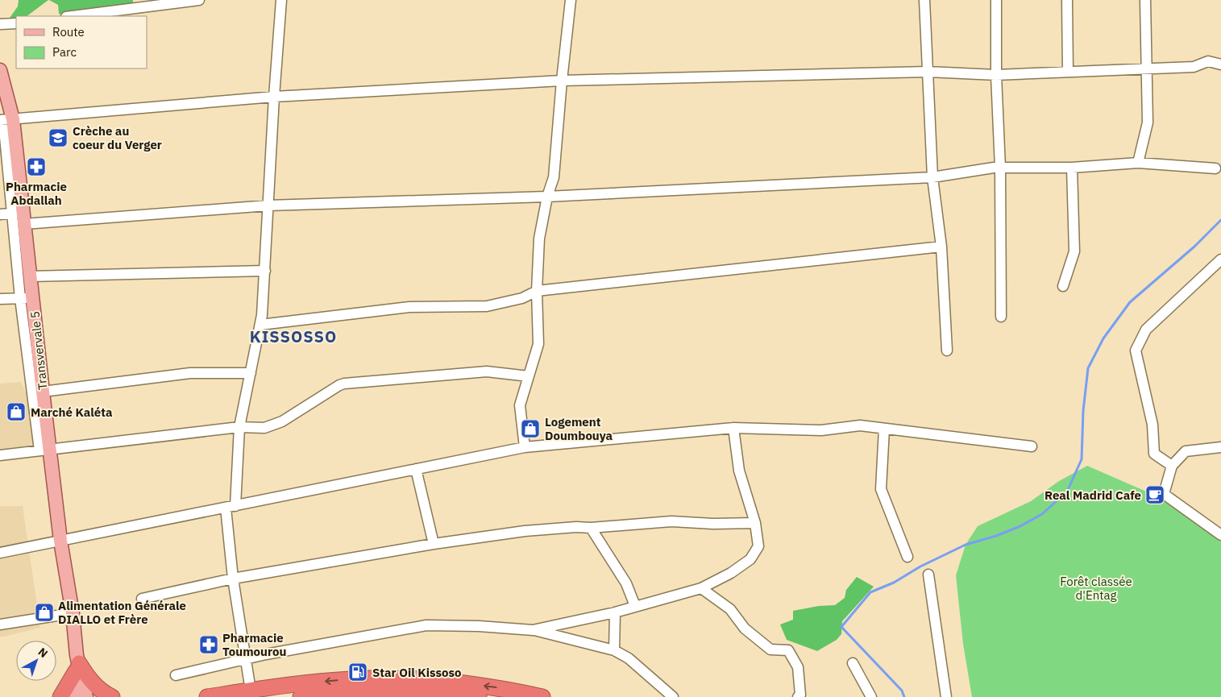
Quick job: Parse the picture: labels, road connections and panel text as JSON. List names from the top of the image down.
{
  "streets": {
    "main road": ["Transvervale 5"]
  },
  "districts": ["KISSOSSO"],
  "parks": ["Forêt classée d'Entag"],
  "places": {
    "school or university": ["Crèche au coeur du Verger"],
    "pharmacy": ["Pharmacie Abdallah", "Pharmacie Toumourou"],
    "shop": ["Marché Kaléta", "Logement Doumbouya", "Alimentation Générale DIALLO et Frère"],
    "cafe": ["Real Madrid Cafe"],
    "fuel station": ["Star Oil Kissoso"]
  },
  "legend": ["Route", "Parc"],
  "north": "top right"
}
